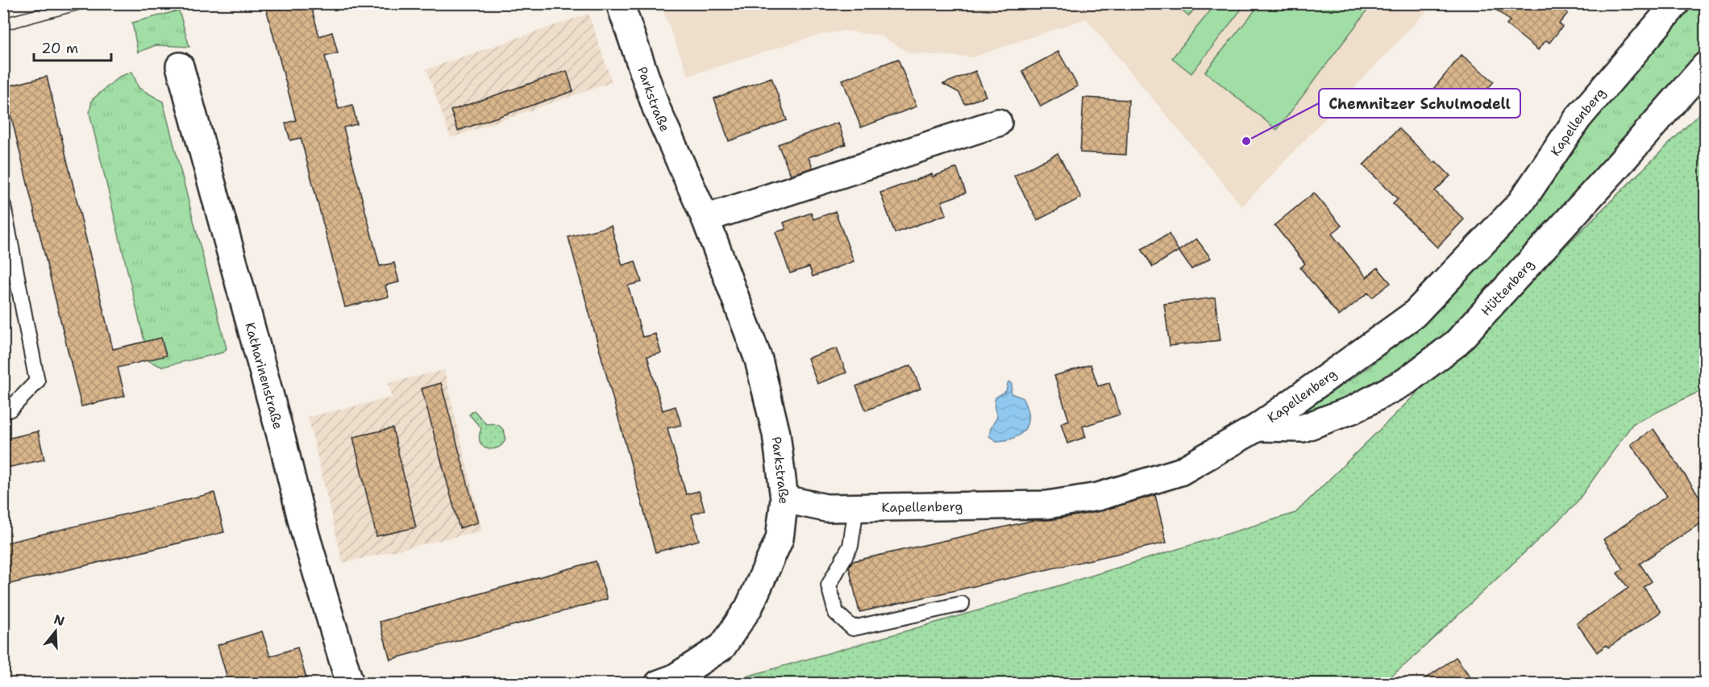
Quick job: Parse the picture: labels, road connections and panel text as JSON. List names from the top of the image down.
{
  "streets": {
    "street": [
      "Parkstraße",
      "Kapellenberg",
      "Hüttenberg",
      "Katharinenstraße"
    ]
  },
  "crossings": [
    ["Parkstraße", "Kapellenberg"],
    ["Kapellenberg", "Hüttenberg"]
  ],
  "places": ["Chemnitzer Schulmodell"],
  "scale_bar": "20 m",
  "north": "top"
}
